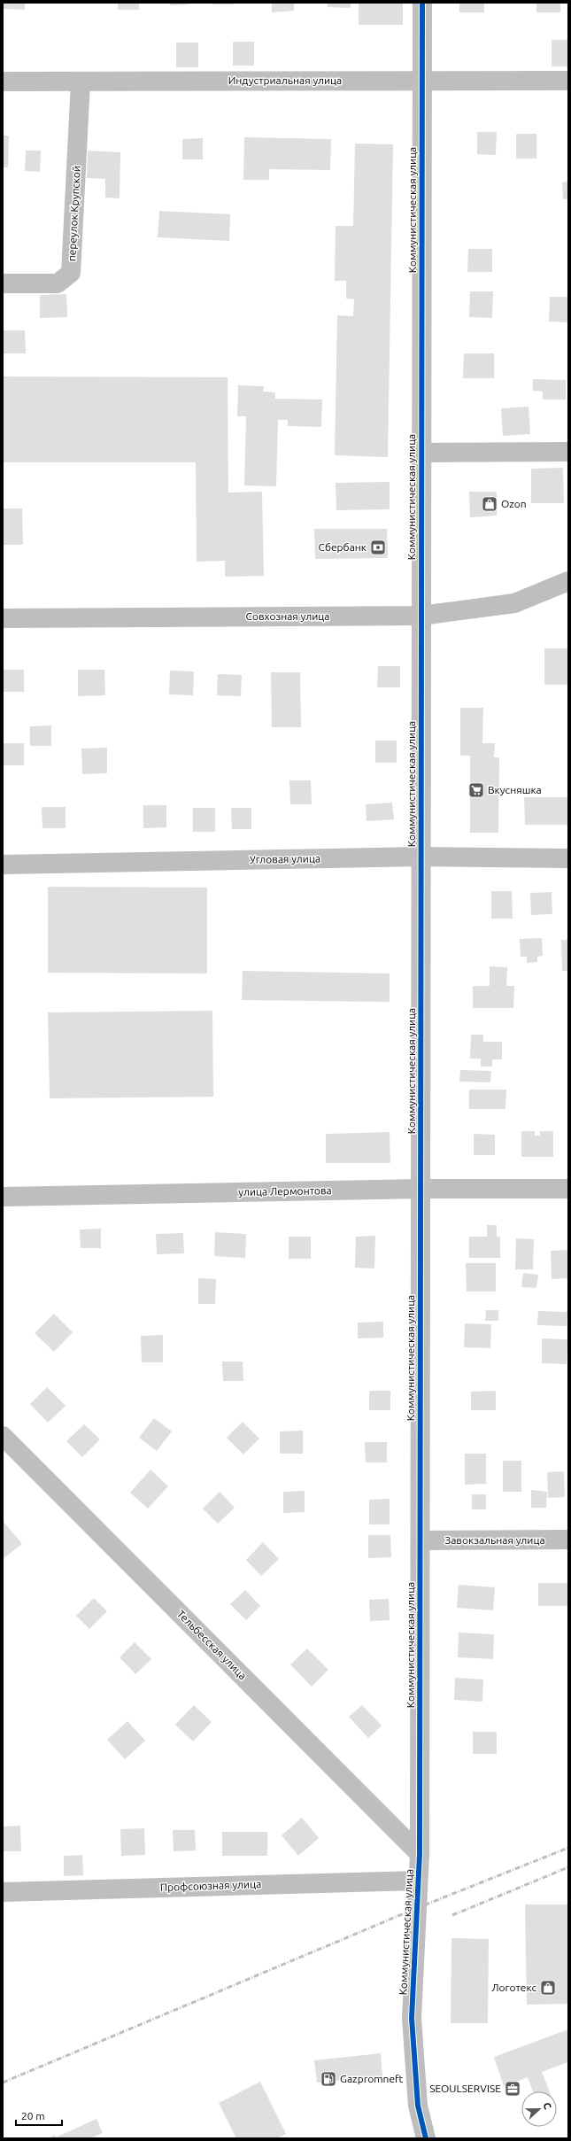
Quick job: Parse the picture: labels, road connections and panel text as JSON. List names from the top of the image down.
{
  "streets": {
    "street": [
      "Индустриальная улица",
      "Коммунистическая улица",
      "переулок Крупской",
      "Совхозная улица",
      "Угловая улица",
      "улица Лермонтова",
      "Завокзальная улица",
      "Тельбесская улица",
      "Профсоюзная улица"
    ]
  },
  "crossings": [
    ["Индустриальная улица", "Коммунистическая улица"],
    ["Индустриальная улица", "переулок Крупской"],
    ["Коммунистическая улица", "Совхозная улица"],
    ["Коммунистическая улица", "Угловая улица"],
    ["Коммунистическая улица", "улица Лермонтова"],
    ["Коммунистическая улица", "Завокзальная улица"],
    ["Коммунистическая улица", "Тельбесская улица"],
    ["Коммунистическая улица", "Профсоюзная улица"]
  ],
  "places": {
    "shop": ["Ozon", "Логотекс"],
    "bank": ["Сбербанк"],
    "supermarket": ["Вкусняшка"],
    "fuel station": ["Gazpromneft"],
    "office": ["SEOULSERVISE"]
  },
  "scale_bar": "20 m",
  "north": "right"
}
